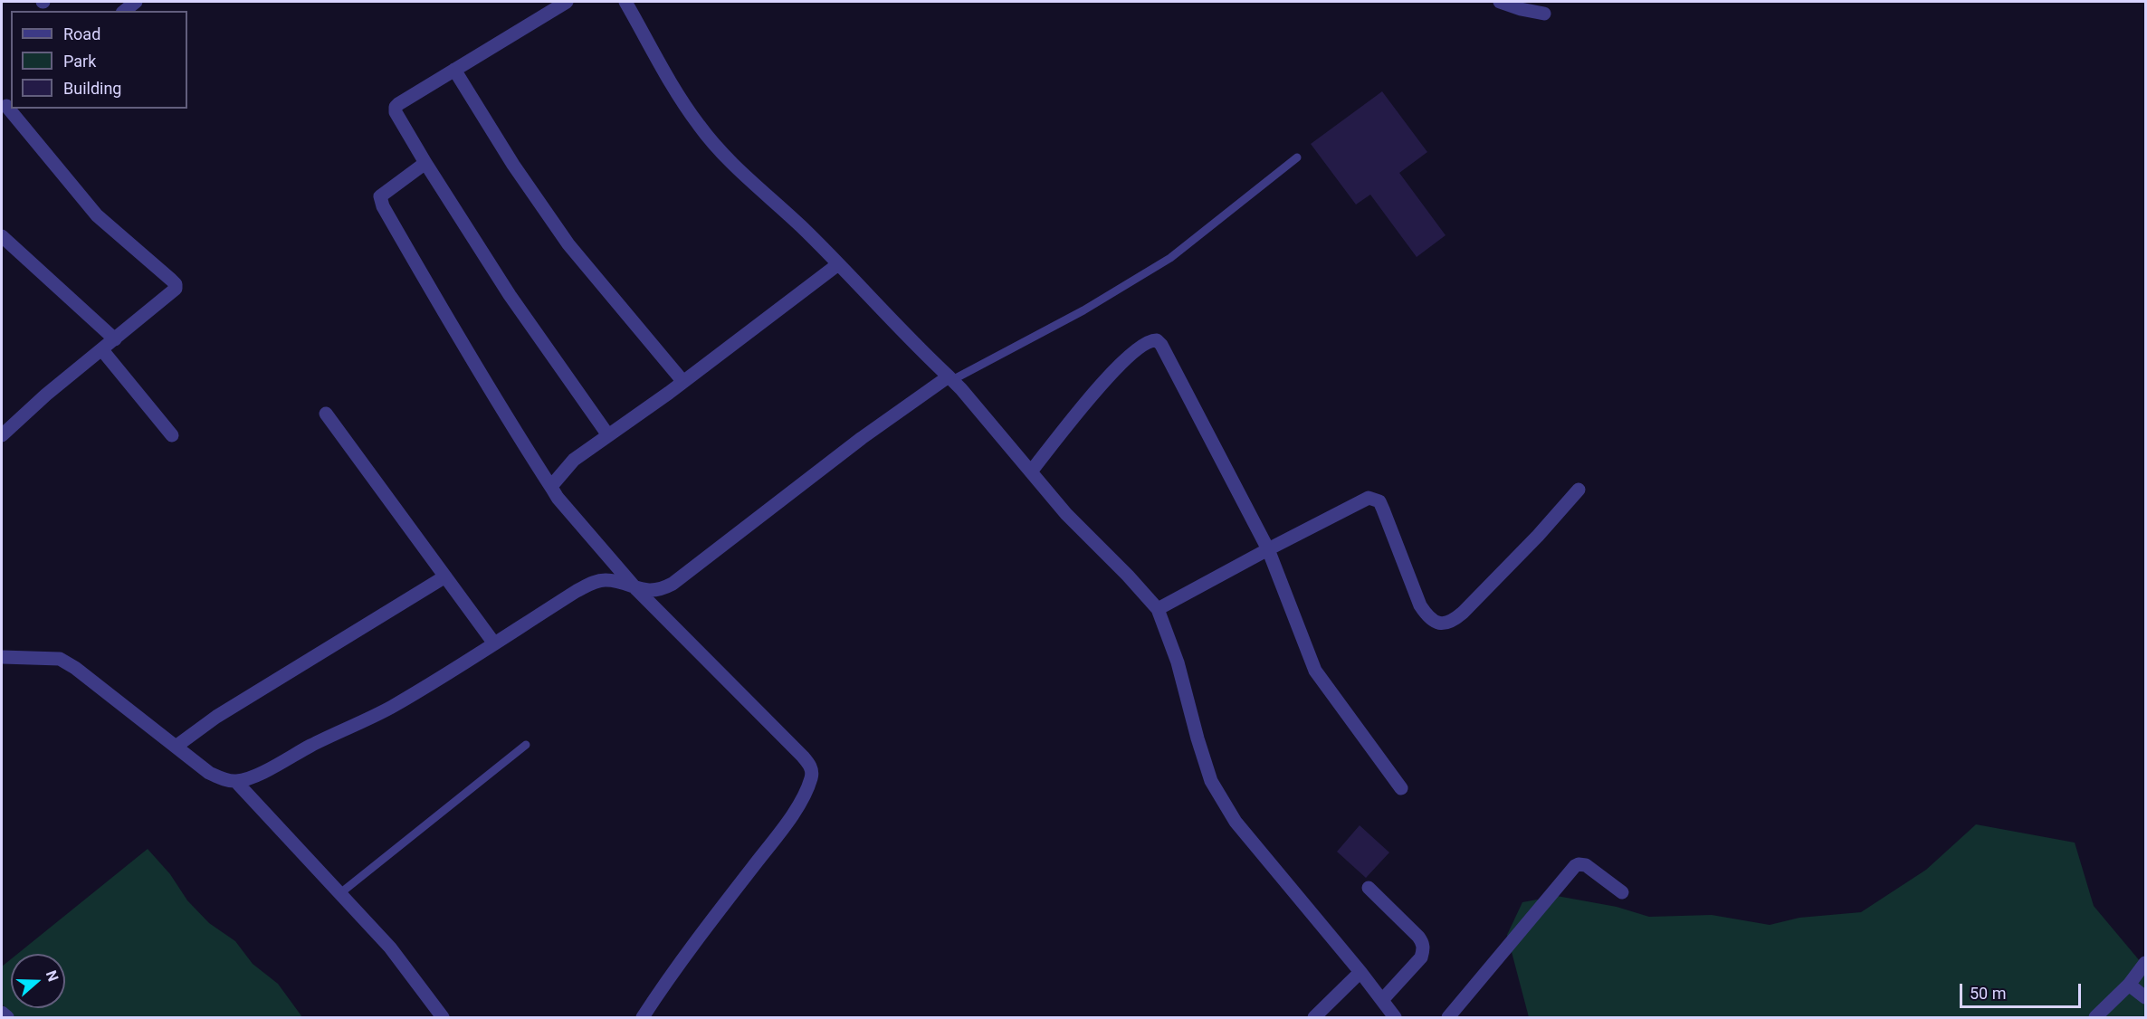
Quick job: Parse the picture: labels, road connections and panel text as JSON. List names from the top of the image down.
{
  "legend": ["Road", "Park", "Building"],
  "scale_bar": "50 m",
  "north": "right"
}
